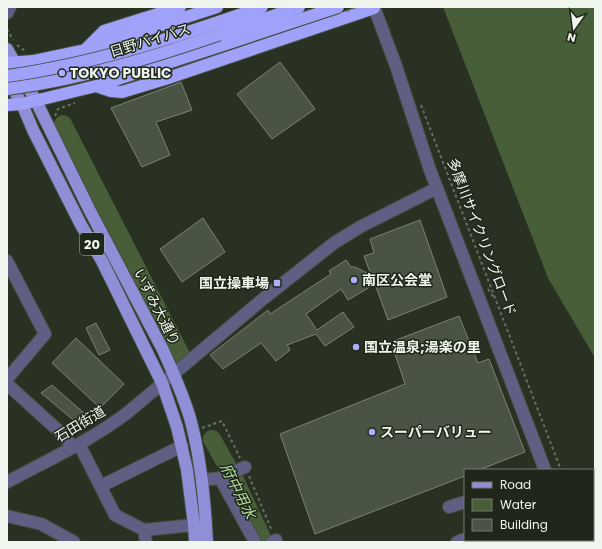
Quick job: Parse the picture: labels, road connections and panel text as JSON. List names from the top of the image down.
{
  "streets": {
    "highway": ["日野バイパス", "20"],
    "main road": ["いずみ大通り"],
    "street": ["石田街道"],
    "path": ["多摩川サイクリングロード"]
  },
  "crossings": [
    ["日野バイパス", "20"],
    ["20", "いずみ大通り"],
    ["いずみ大通り", "石田街道"]
  ],
  "water": ["府中用水"],
  "places": {
    "other": [
      "TOKYO PUBLIC",
      "南区公会堂",
      "国立温泉;湯楽の里",
      "スーパーバリュー"
    ],
    "transit": ["国立操車場"]
  },
  "legend": ["Road", "Water", "Building"],
  "north": "bottom"
}
